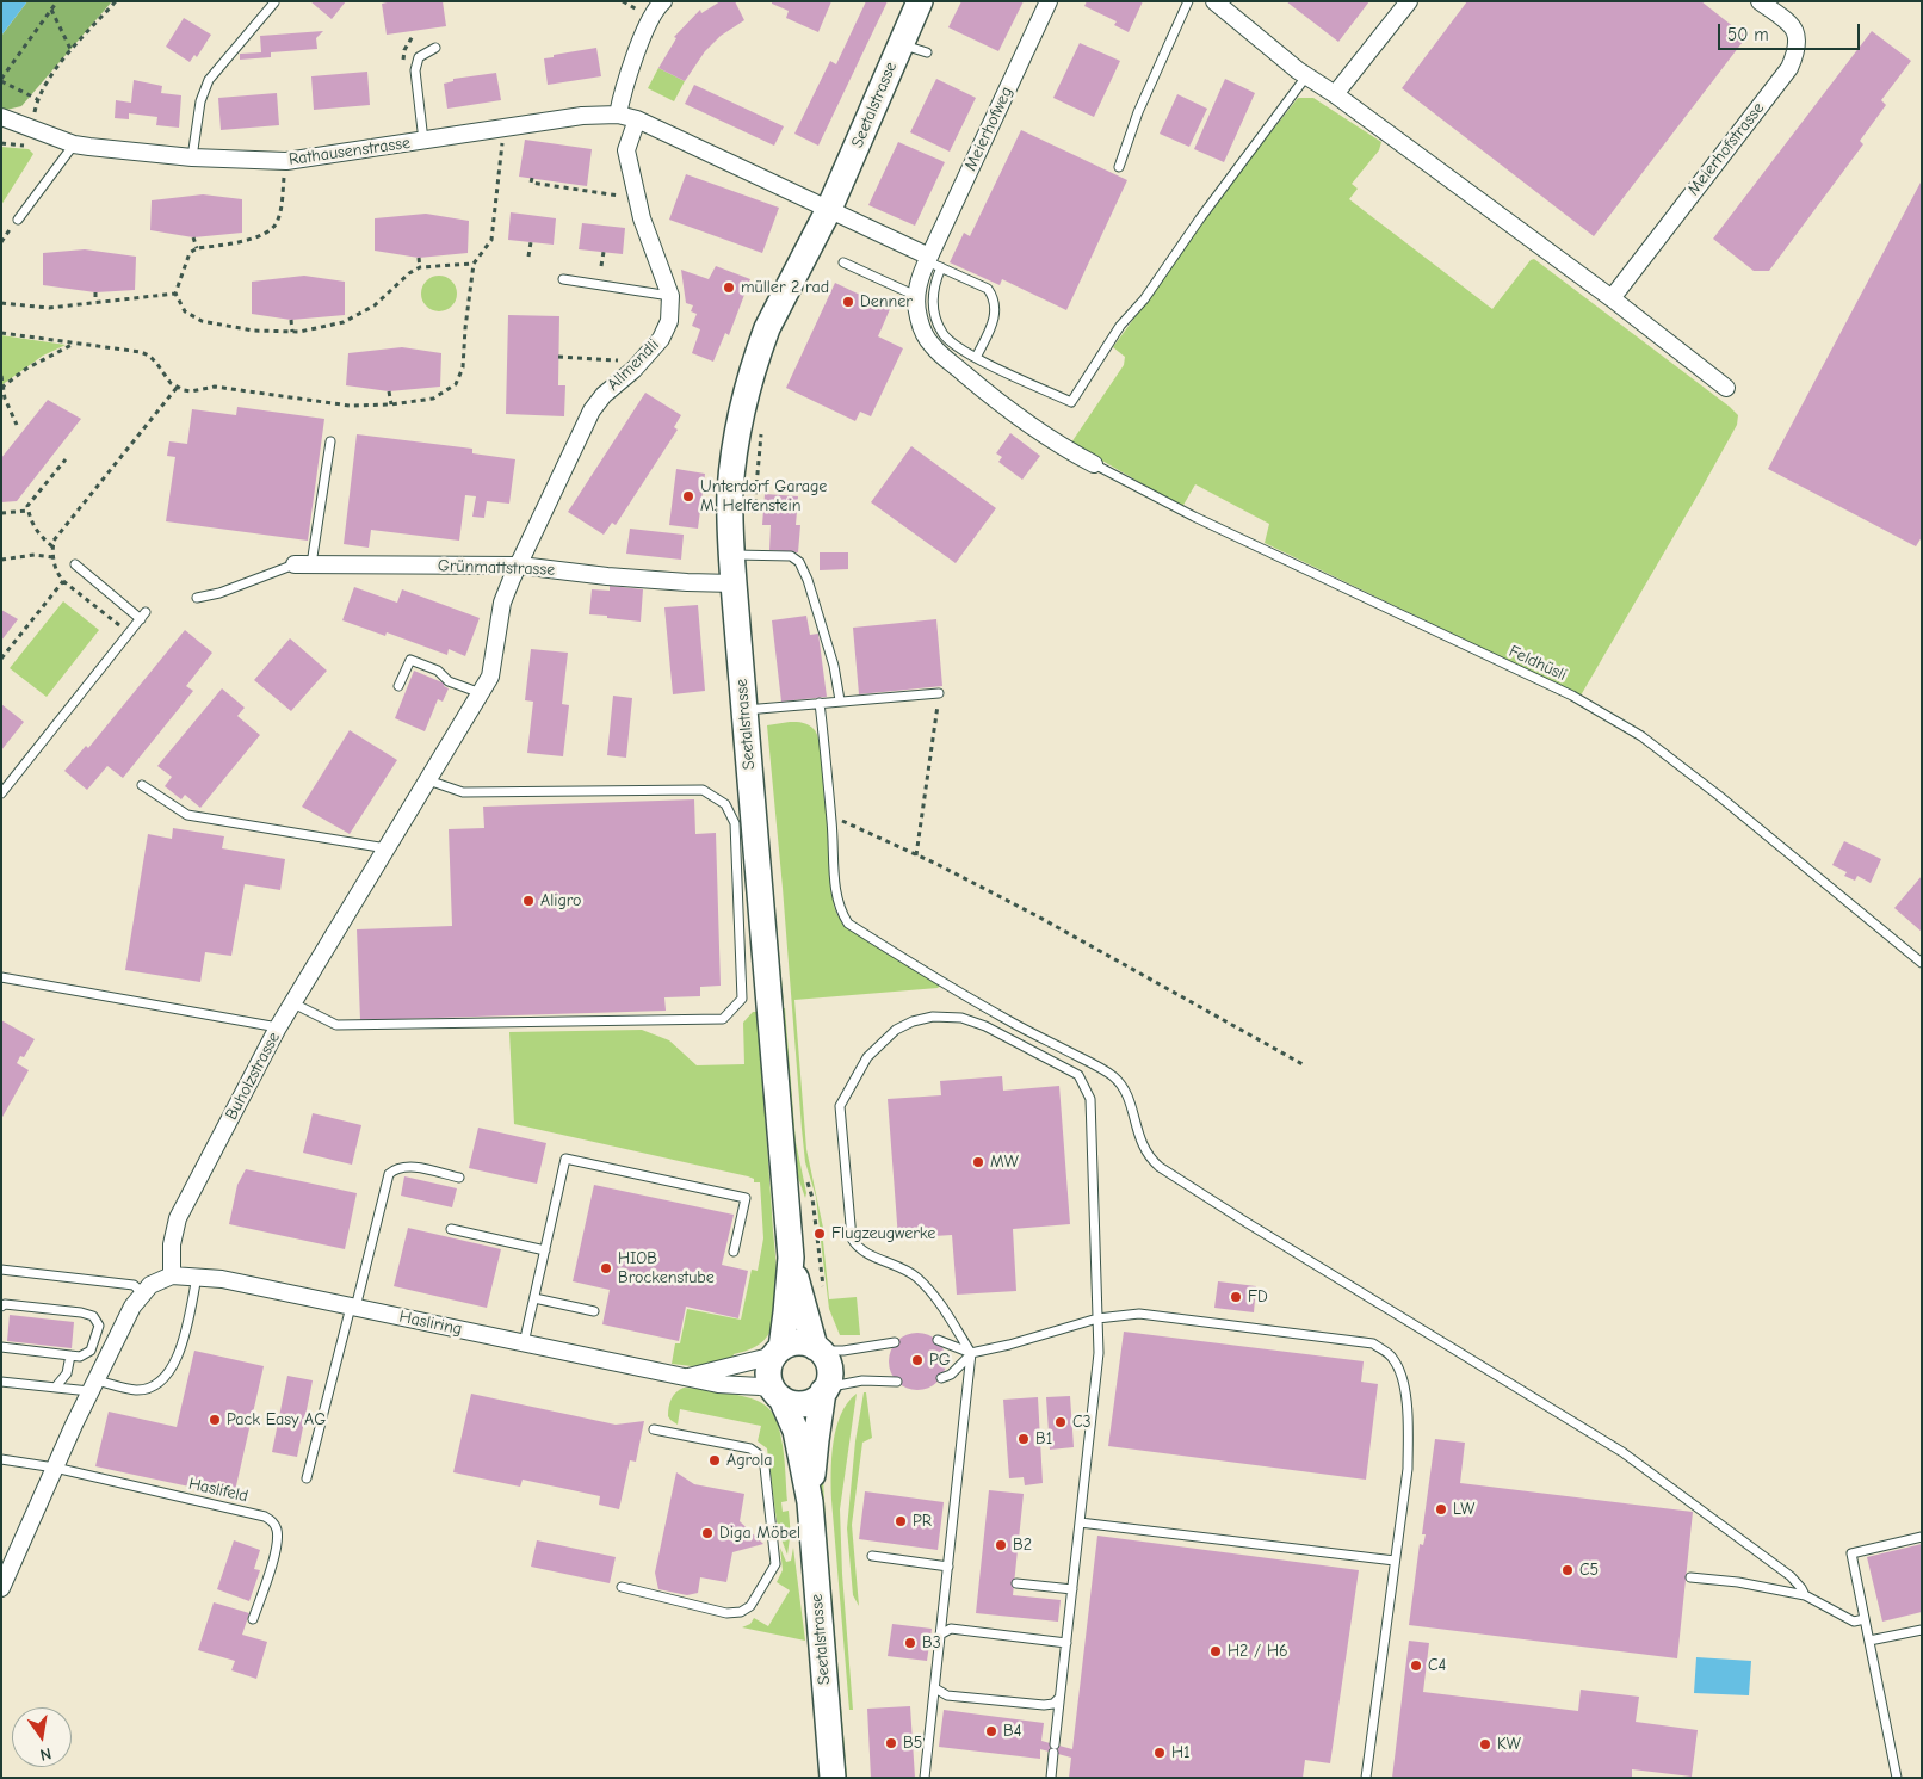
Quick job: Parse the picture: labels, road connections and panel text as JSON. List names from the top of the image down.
{
  "streets": {
    "main road": ["Seetalstrasse"],
    "street": [
      "Meierhofweg",
      "Meierhofstrasse",
      "Rathausenstrasse",
      "Allmendli",
      "Grünmattstrasse",
      "Buholzstrasse",
      "Hasliring"
    ],
    "lane": ["Feldhüsli", "Haslifeld"]
  },
  "crossings": [
    ["Seetalstrasse", "Rathausenstrasse"],
    ["Seetalstrasse", "Grünmattstrasse"],
    ["Seetalstrasse", "Hasliring"],
    ["Rathausenstrasse", "Allmendli"],
    ["Allmendli", "Grünmattstrasse"],
    ["Allmendli", "Buholzstrasse"],
    ["Grünmattstrasse", "Buholzstrasse"],
    ["Buholzstrasse", "Hasliring"]
  ],
  "places": [
    "müller 2 rad",
    "Denner",
    "Unterdorf Garage M. Helfenstein",
    "Aligro",
    "MW",
    "Flugzeugwerke",
    "HIOB Brockenstube",
    "FD",
    "PG",
    "Pack Easy AG",
    "C3",
    "B1",
    "Agrola",
    "LW",
    "PR",
    "Diga Möbel",
    "B2",
    "C5",
    "B3",
    "H2 / H6",
    "C4",
    "B4",
    "B5",
    "KW",
    "H1"
  ],
  "scale_bar": "50 m",
  "north": "bottom"
}
